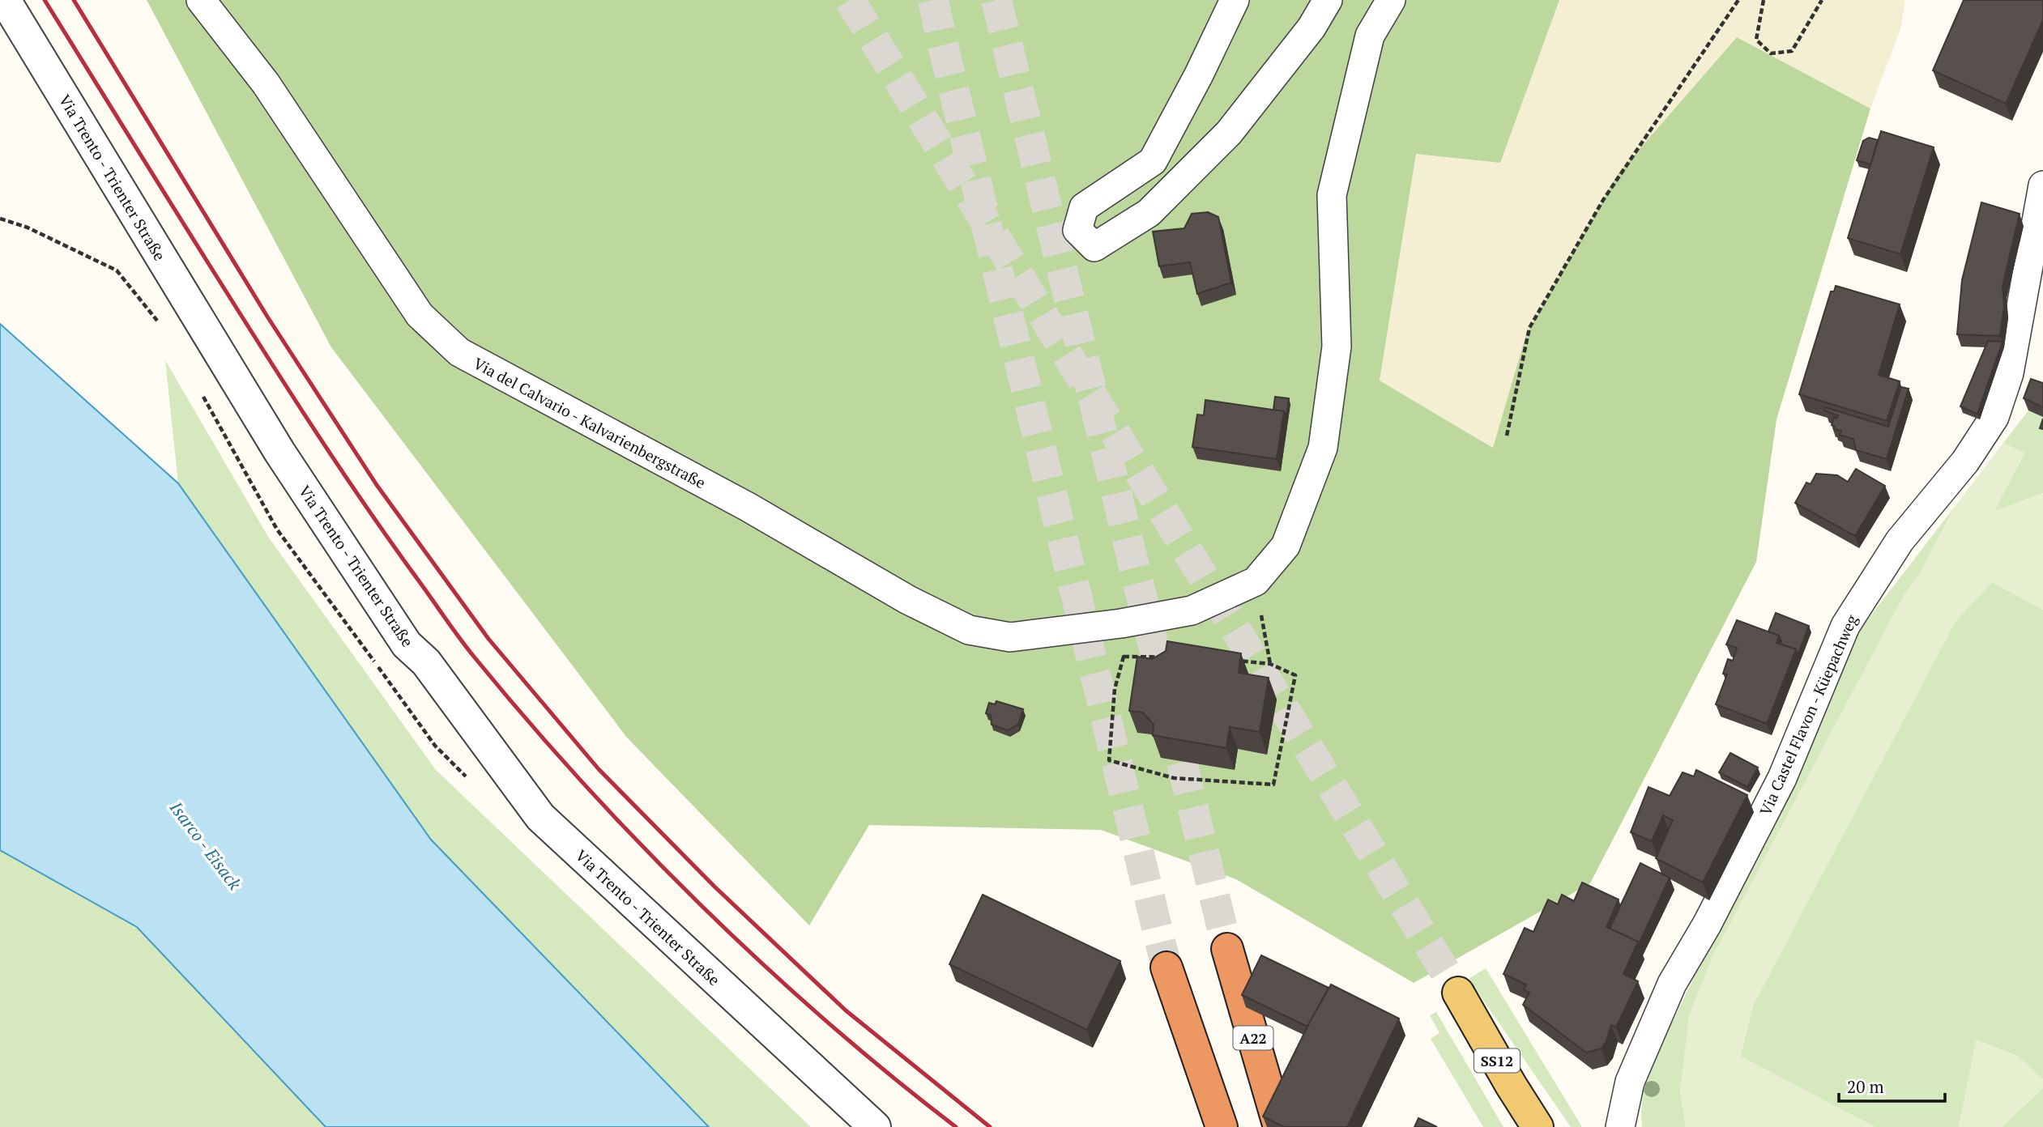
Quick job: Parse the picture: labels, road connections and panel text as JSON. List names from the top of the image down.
{
  "streets": {
    "highway": ["A22"],
    "main road": ["SS12"],
    "street": ["Via Trento - Trienter Straße", "Via del Calvario - Kalvarienbergstraße", "Via Castel Flavon - Küepachweg"]
  },
  "water": ["Isarco - Eisack"],
  "scale_bar": "20 m"
}
